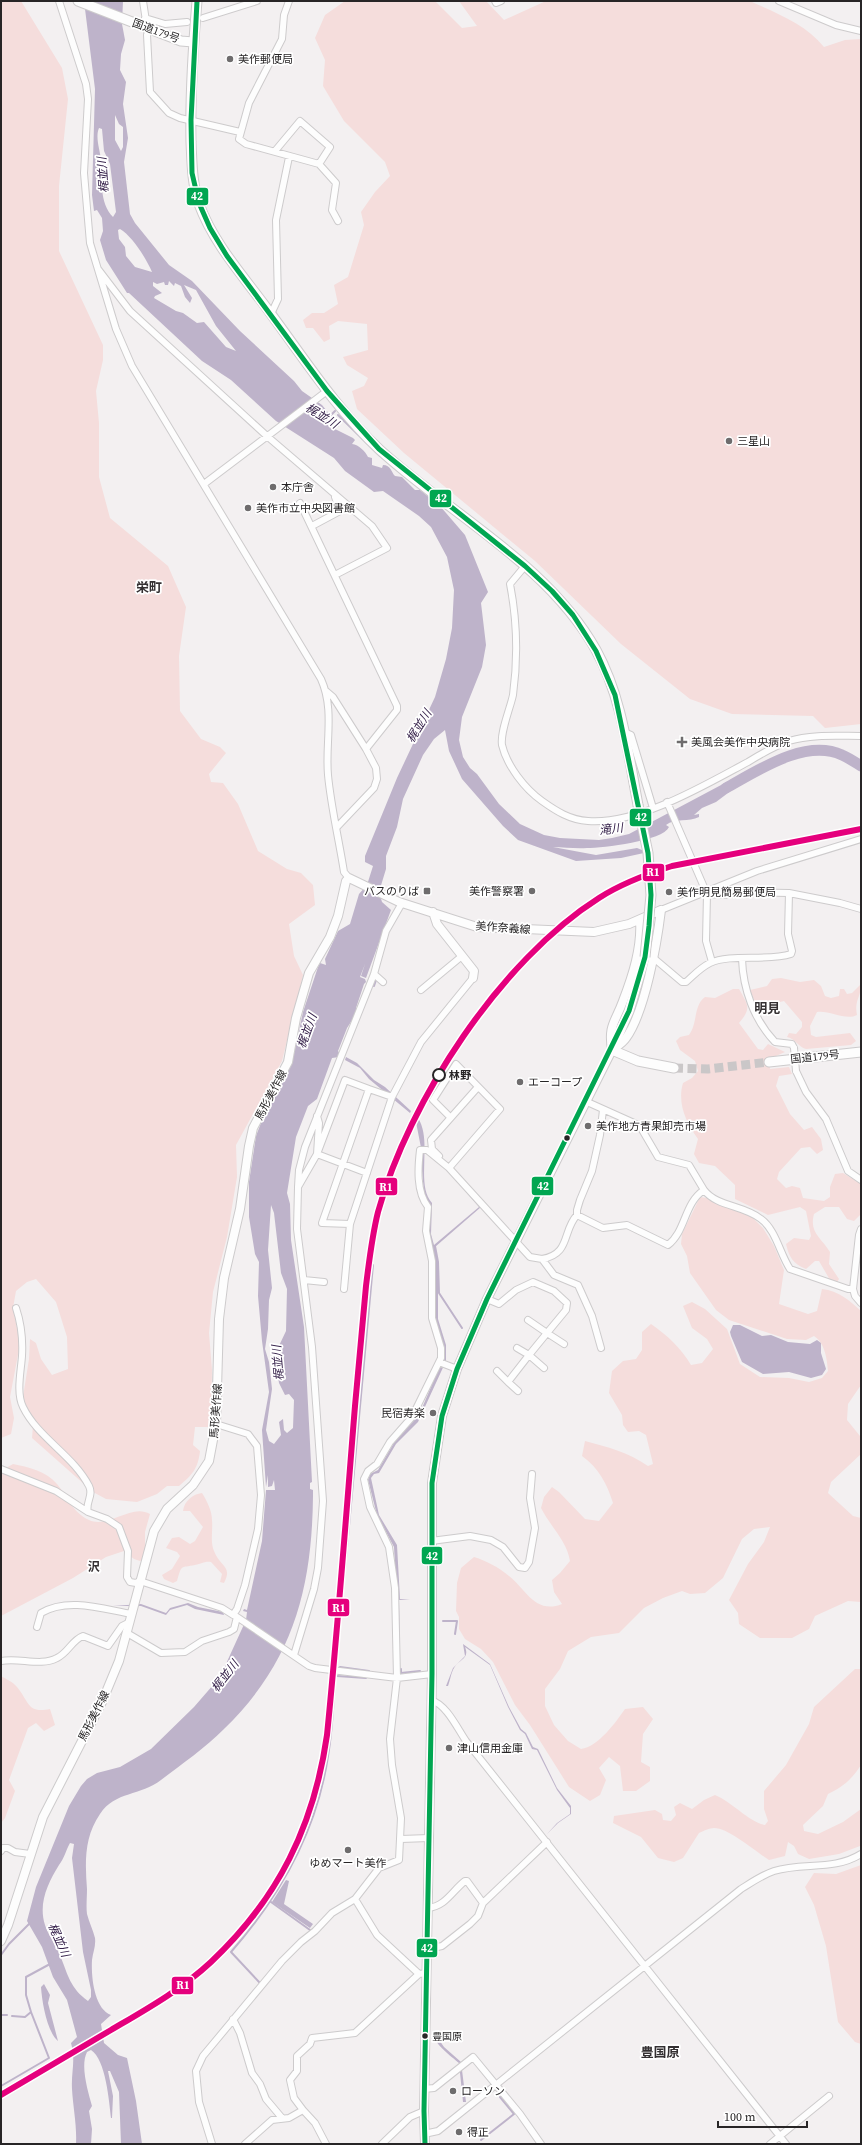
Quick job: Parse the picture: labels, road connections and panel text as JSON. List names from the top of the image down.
{
  "streets": {
    "highway": ["国道179号"],
    "main road": ["美作奈義線", "馬形美作線"]
  },
  "crossings": [
    ["美作奈義線", "馬形美作線"]
  ],
  "districts": [
    "栄町",
    "明見",
    "沢",
    "豊国原"
  ],
  "water": ["梶並川", "滝川"],
  "places": {
    "other": [
      "美作郵便局",
      "三星山",
      "本庁舎",
      "美作市立中央図書館",
      "美作警察署",
      "美作明見簡易郵便局",
      "林野",
      "エーコープ",
      "美作地方青果卸売市場",
      "民宿寿楽",
      "津山信用金庫",
      "ゆめマート美作",
      "豊国原",
      "ローソン",
      "得正"
    ],
    "health": ["美風会美作中央病院"],
    "transit": ["バスのりば"]
  },
  "lines": ["transit line 42", "transit line R1"],
  "scale_bar": "100 m"
}
